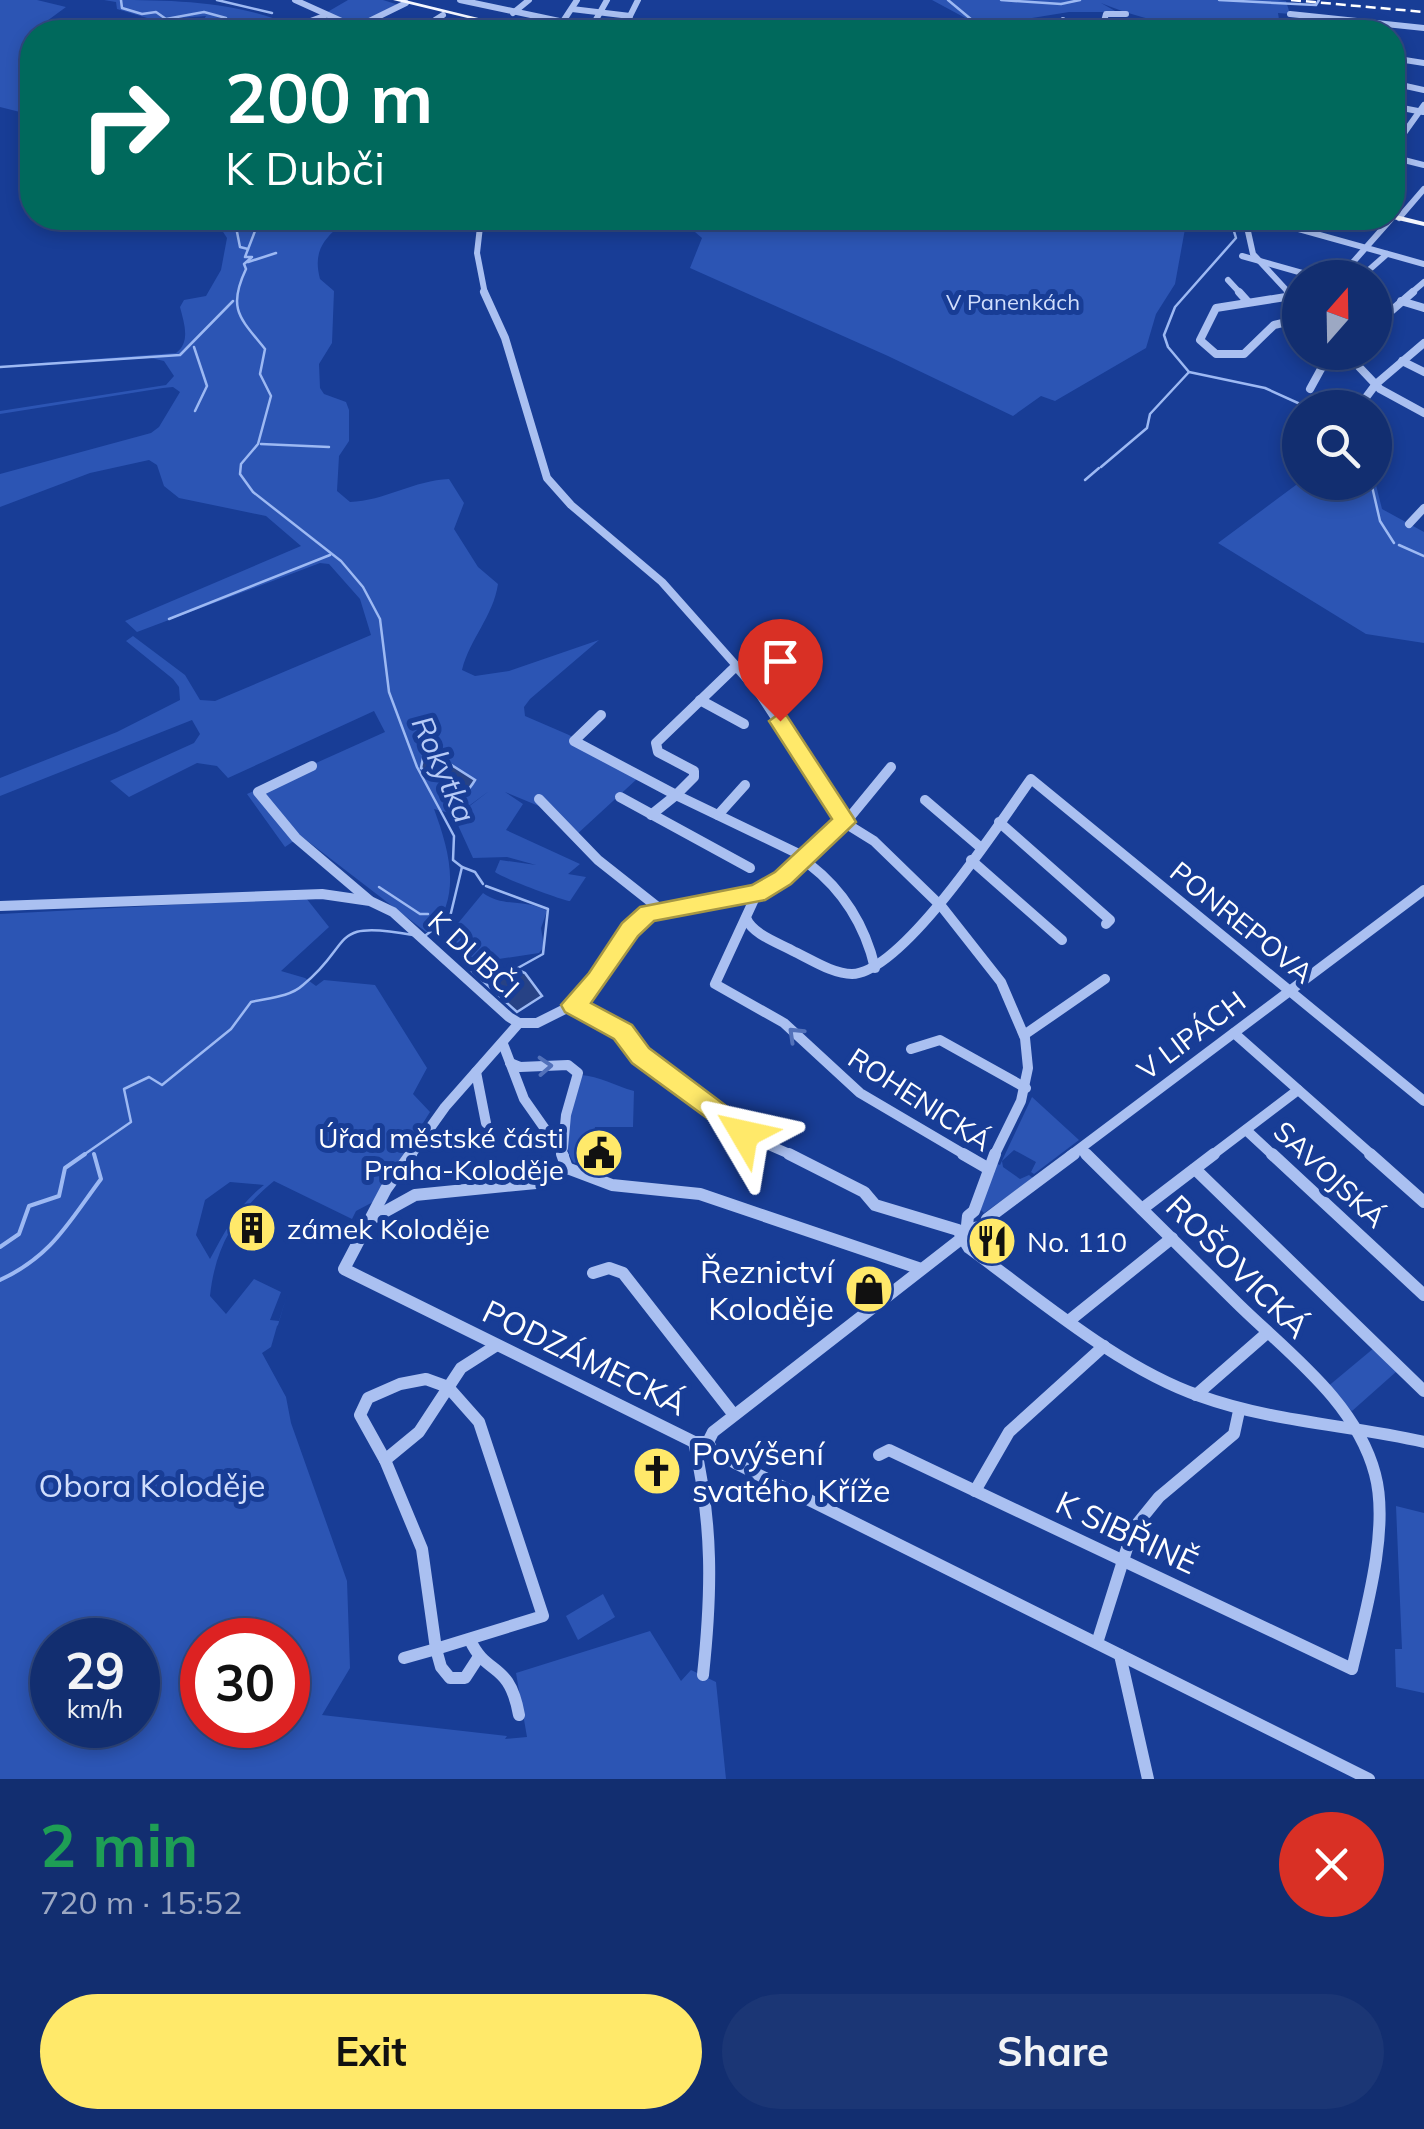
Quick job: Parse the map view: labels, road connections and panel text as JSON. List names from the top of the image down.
{
  "streets": {
    "street": [
      "PONREPOVA",
      "K DUBČI",
      "V LIPÁCH",
      "ROHENICKÁ",
      "SAVOJSKÁ",
      "ROŠOVICKÁ",
      "PODZÁMECKÁ",
      "K SIBŘINĚ"
    ]
  },
  "crossings": [
    ["PONREPOVA", "V LIPÁCH"],
    ["V LIPÁCH", "ROŠOVICKÁ"],
    ["ROŠOVICKÁ", "K SIBŘINĚ"]
  ],
  "water": ["Rokytka"],
  "parks": ["V Panenkách", "Obora Koloděje"],
  "places": {
    "public building": ["Úřad městské části Praha-Koloděje"],
    "building": ["zámek Koloděje"],
    "restaurant": ["No. 110"],
    "shop": ["Řeznictví Koloděje"],
    "church": ["Povýšení svatého Kříže"]
  },
  "north": "top",
  "page": {
    "turn": ["200 m", "K Dubči"],
    "speed": "29 km/h",
    "limit": "30",
    "heading": ["2 min", "720 m · 15:52"],
    "buttons": ["Exit", "Share"]
  }
}
